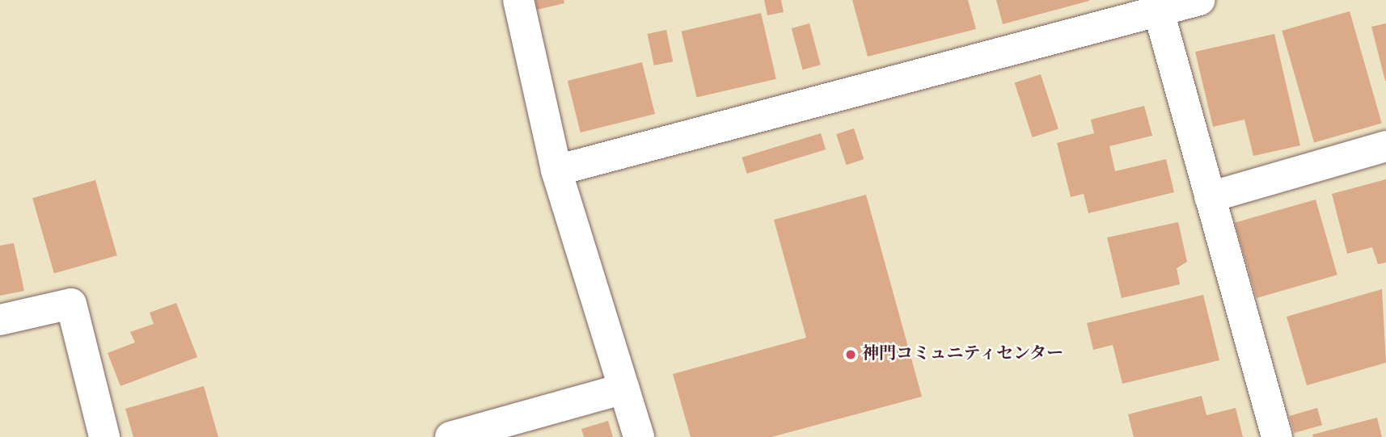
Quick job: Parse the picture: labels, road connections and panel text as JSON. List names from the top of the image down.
{
  "places": ["神門コミュニティセンター"]
}
